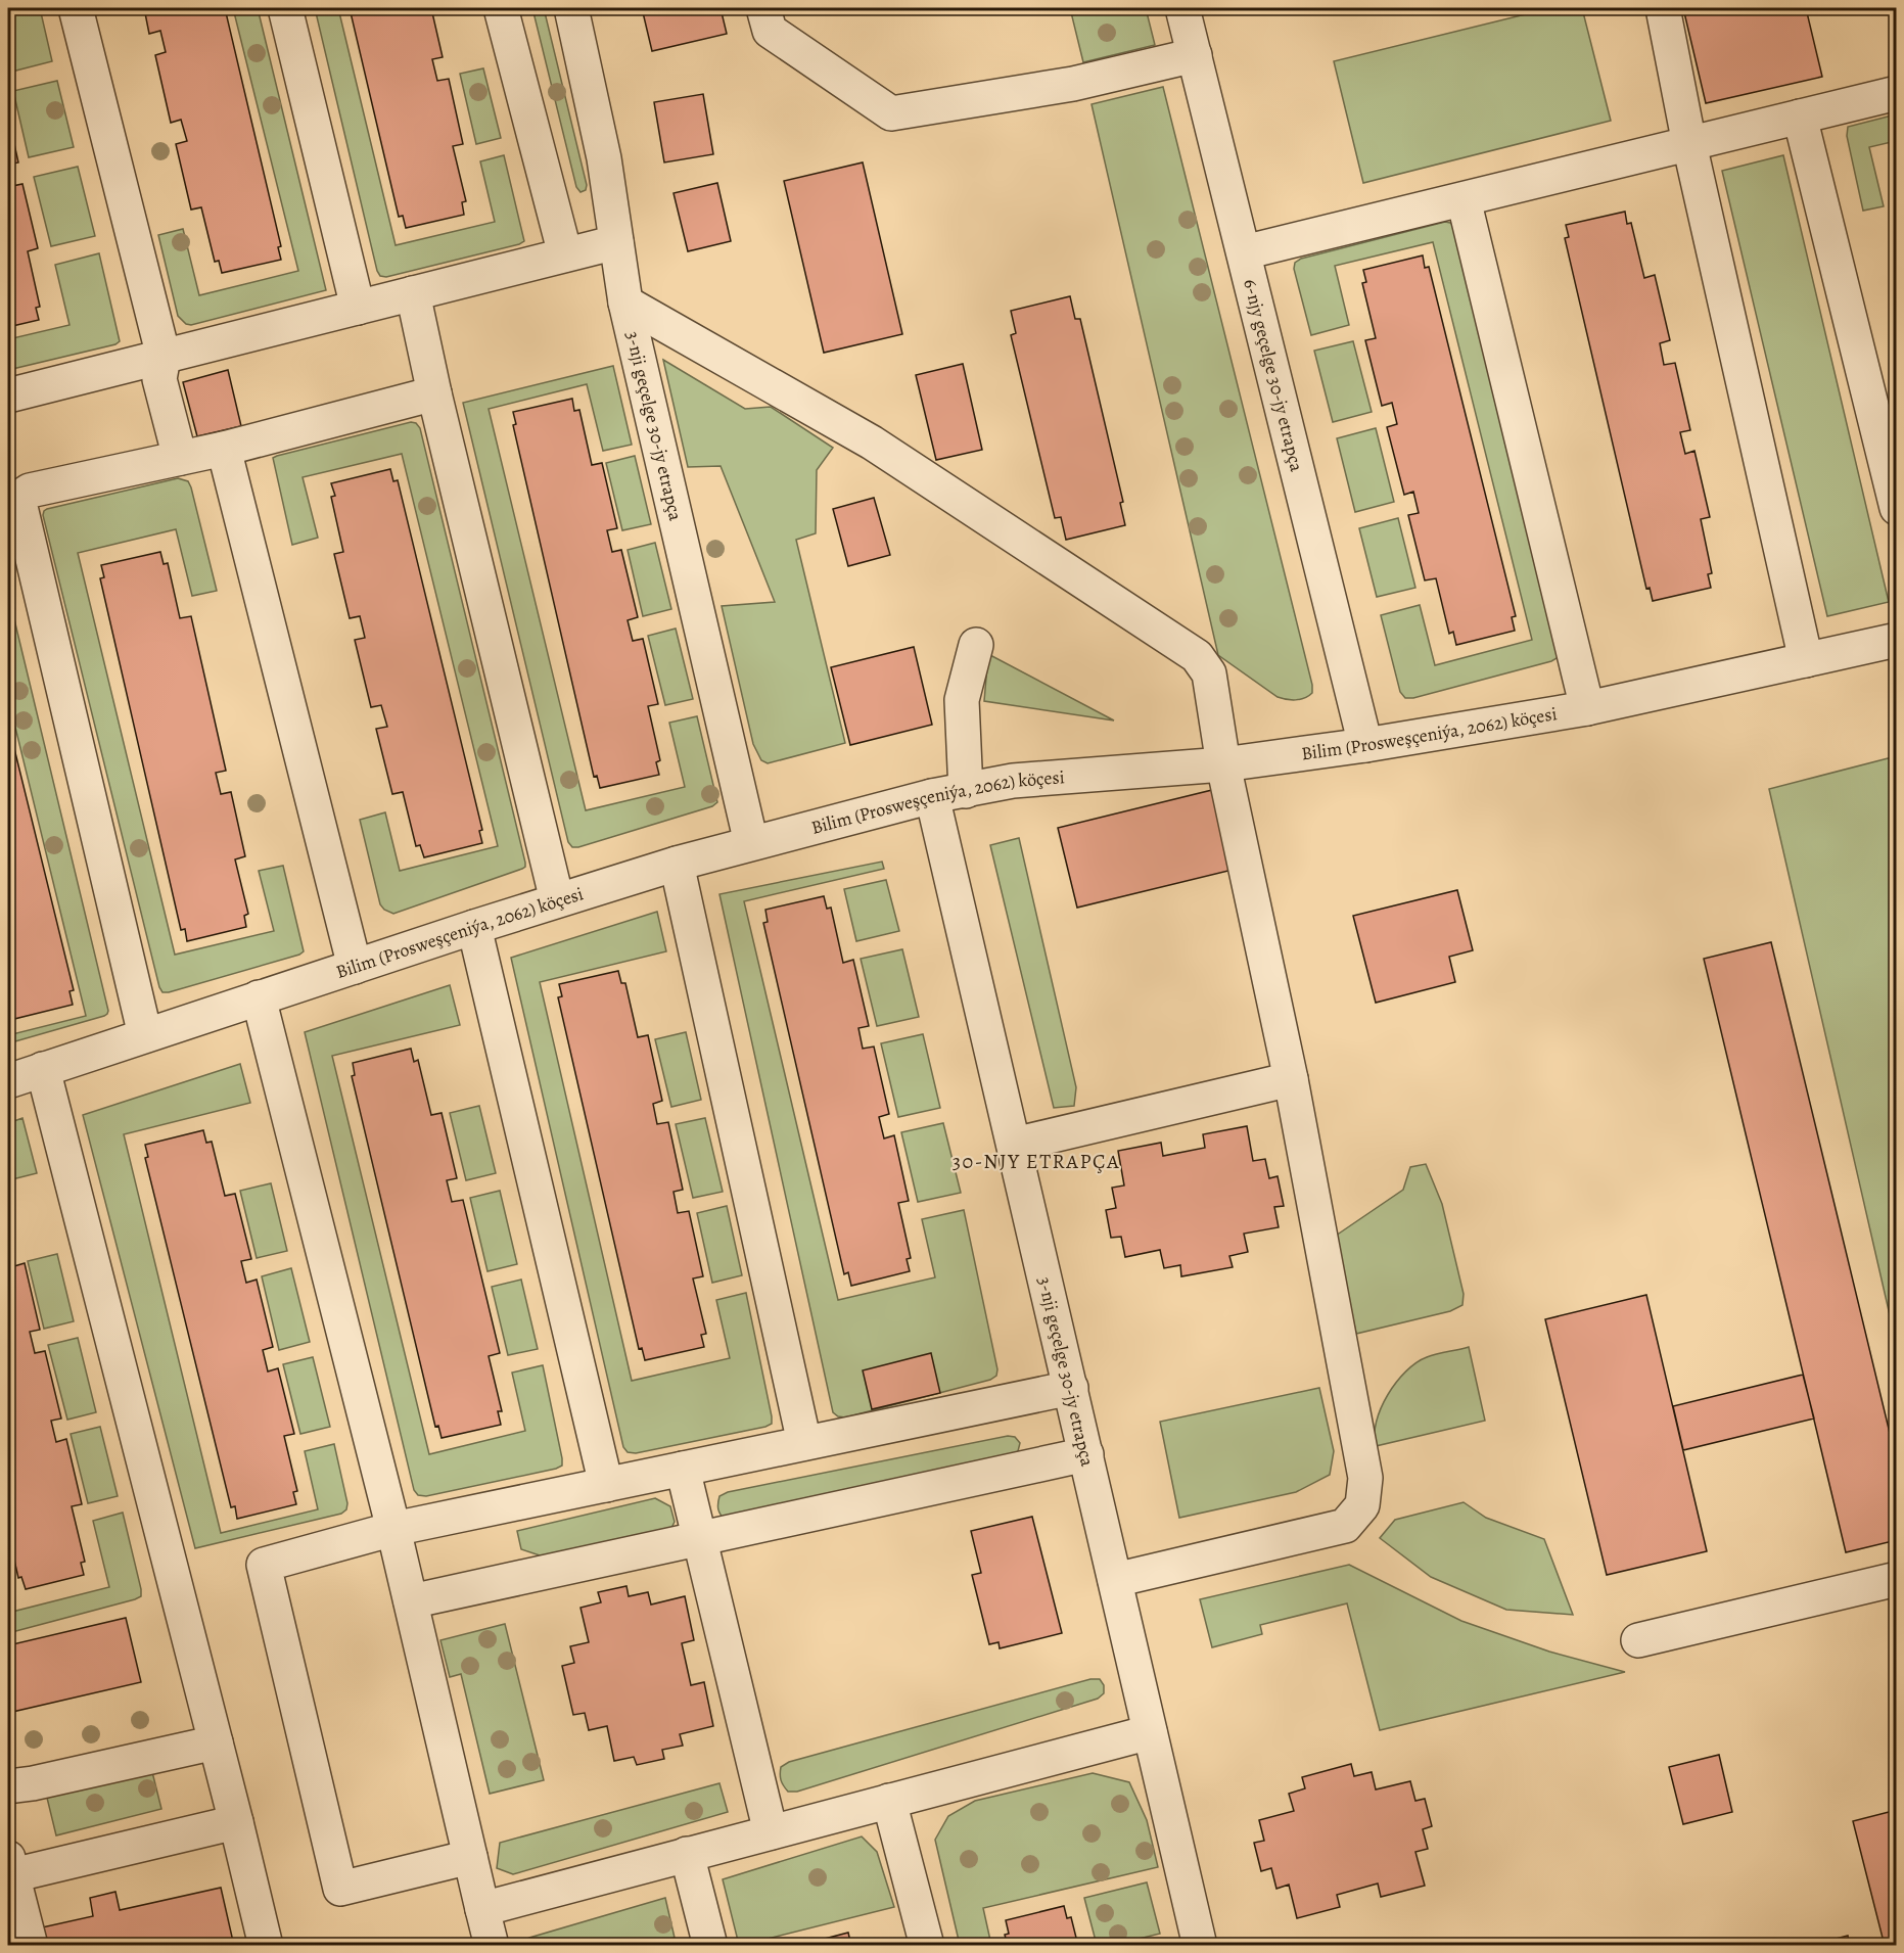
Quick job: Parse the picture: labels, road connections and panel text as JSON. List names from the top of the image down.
{
  "streets": {
    "street": ["6-njy geçelge 30-jy etrapça", "3-nji geçelge 30-jy etrapça", "Bilim (Prosweşçeniýa, 2062) köçesi"]
  },
  "crossings": [
    ["6-njy geçelge 30-jy etrapça", "Bilim (Prosweşçeniýa, 2062) köçesi"],
    ["3-nji geçelge 30-jy etrapça", "Bilim (Prosweşçeniýa, 2062) köçesi"]
  ],
  "districts": ["30-NJY ETRAPÇA"]
}
